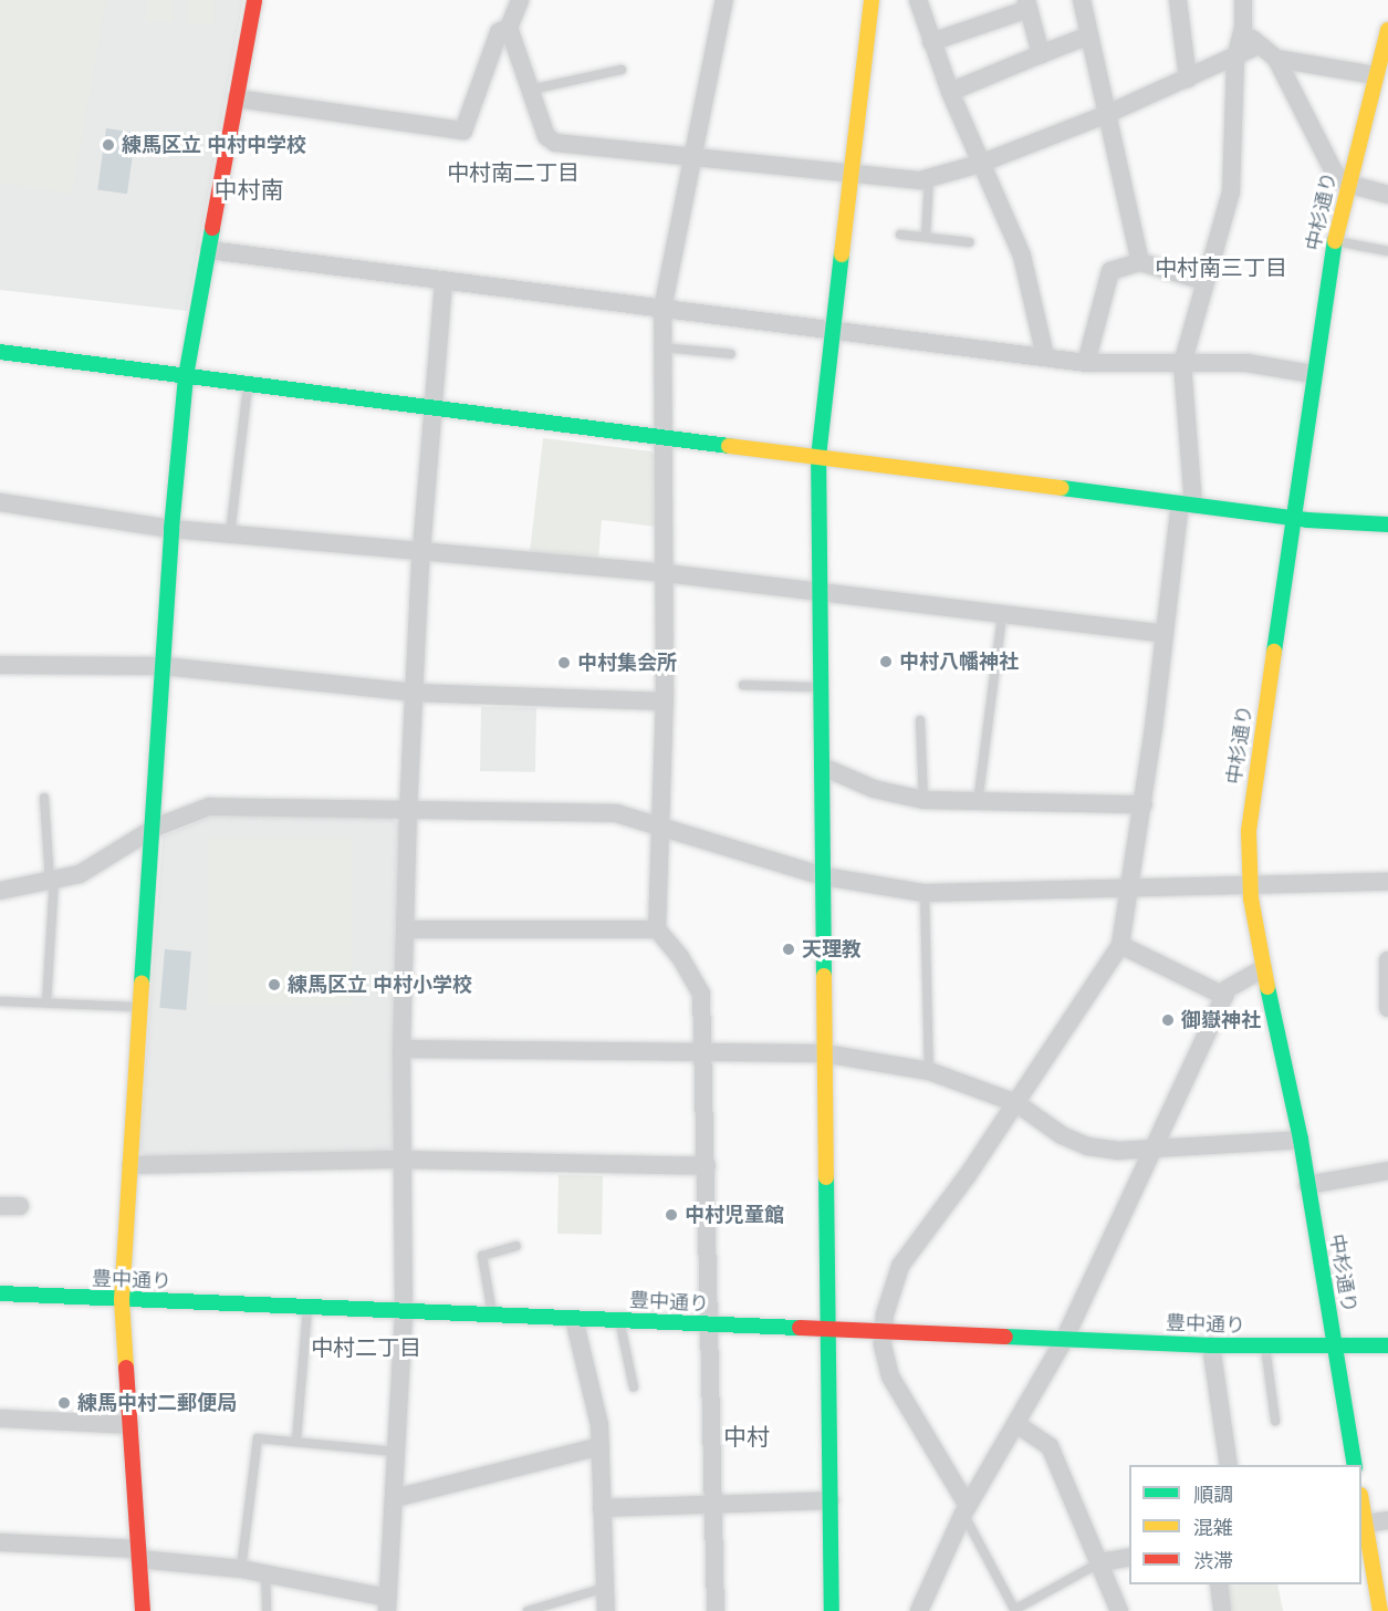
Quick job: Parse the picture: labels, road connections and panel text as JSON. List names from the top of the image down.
{
  "streets": {
    "street": ["中杉通り", "豊中通り"]
  },
  "crossings": [
    ["中杉通り", "豊中通り"]
  ],
  "districts": [
    "中村南二丁目",
    "中村南",
    "中村南三丁目",
    "中村二丁目",
    "中村"
  ],
  "places": [
    "練馬区立 中村中学校",
    "中村八幡神社",
    "中村集会所",
    "天理教",
    "練馬区立 中村小学校",
    "御嶽神社",
    "中村児童館",
    "練馬中村二郵便局"
  ],
  "legend": ["順調", "混雑", "渋滞"]
}
